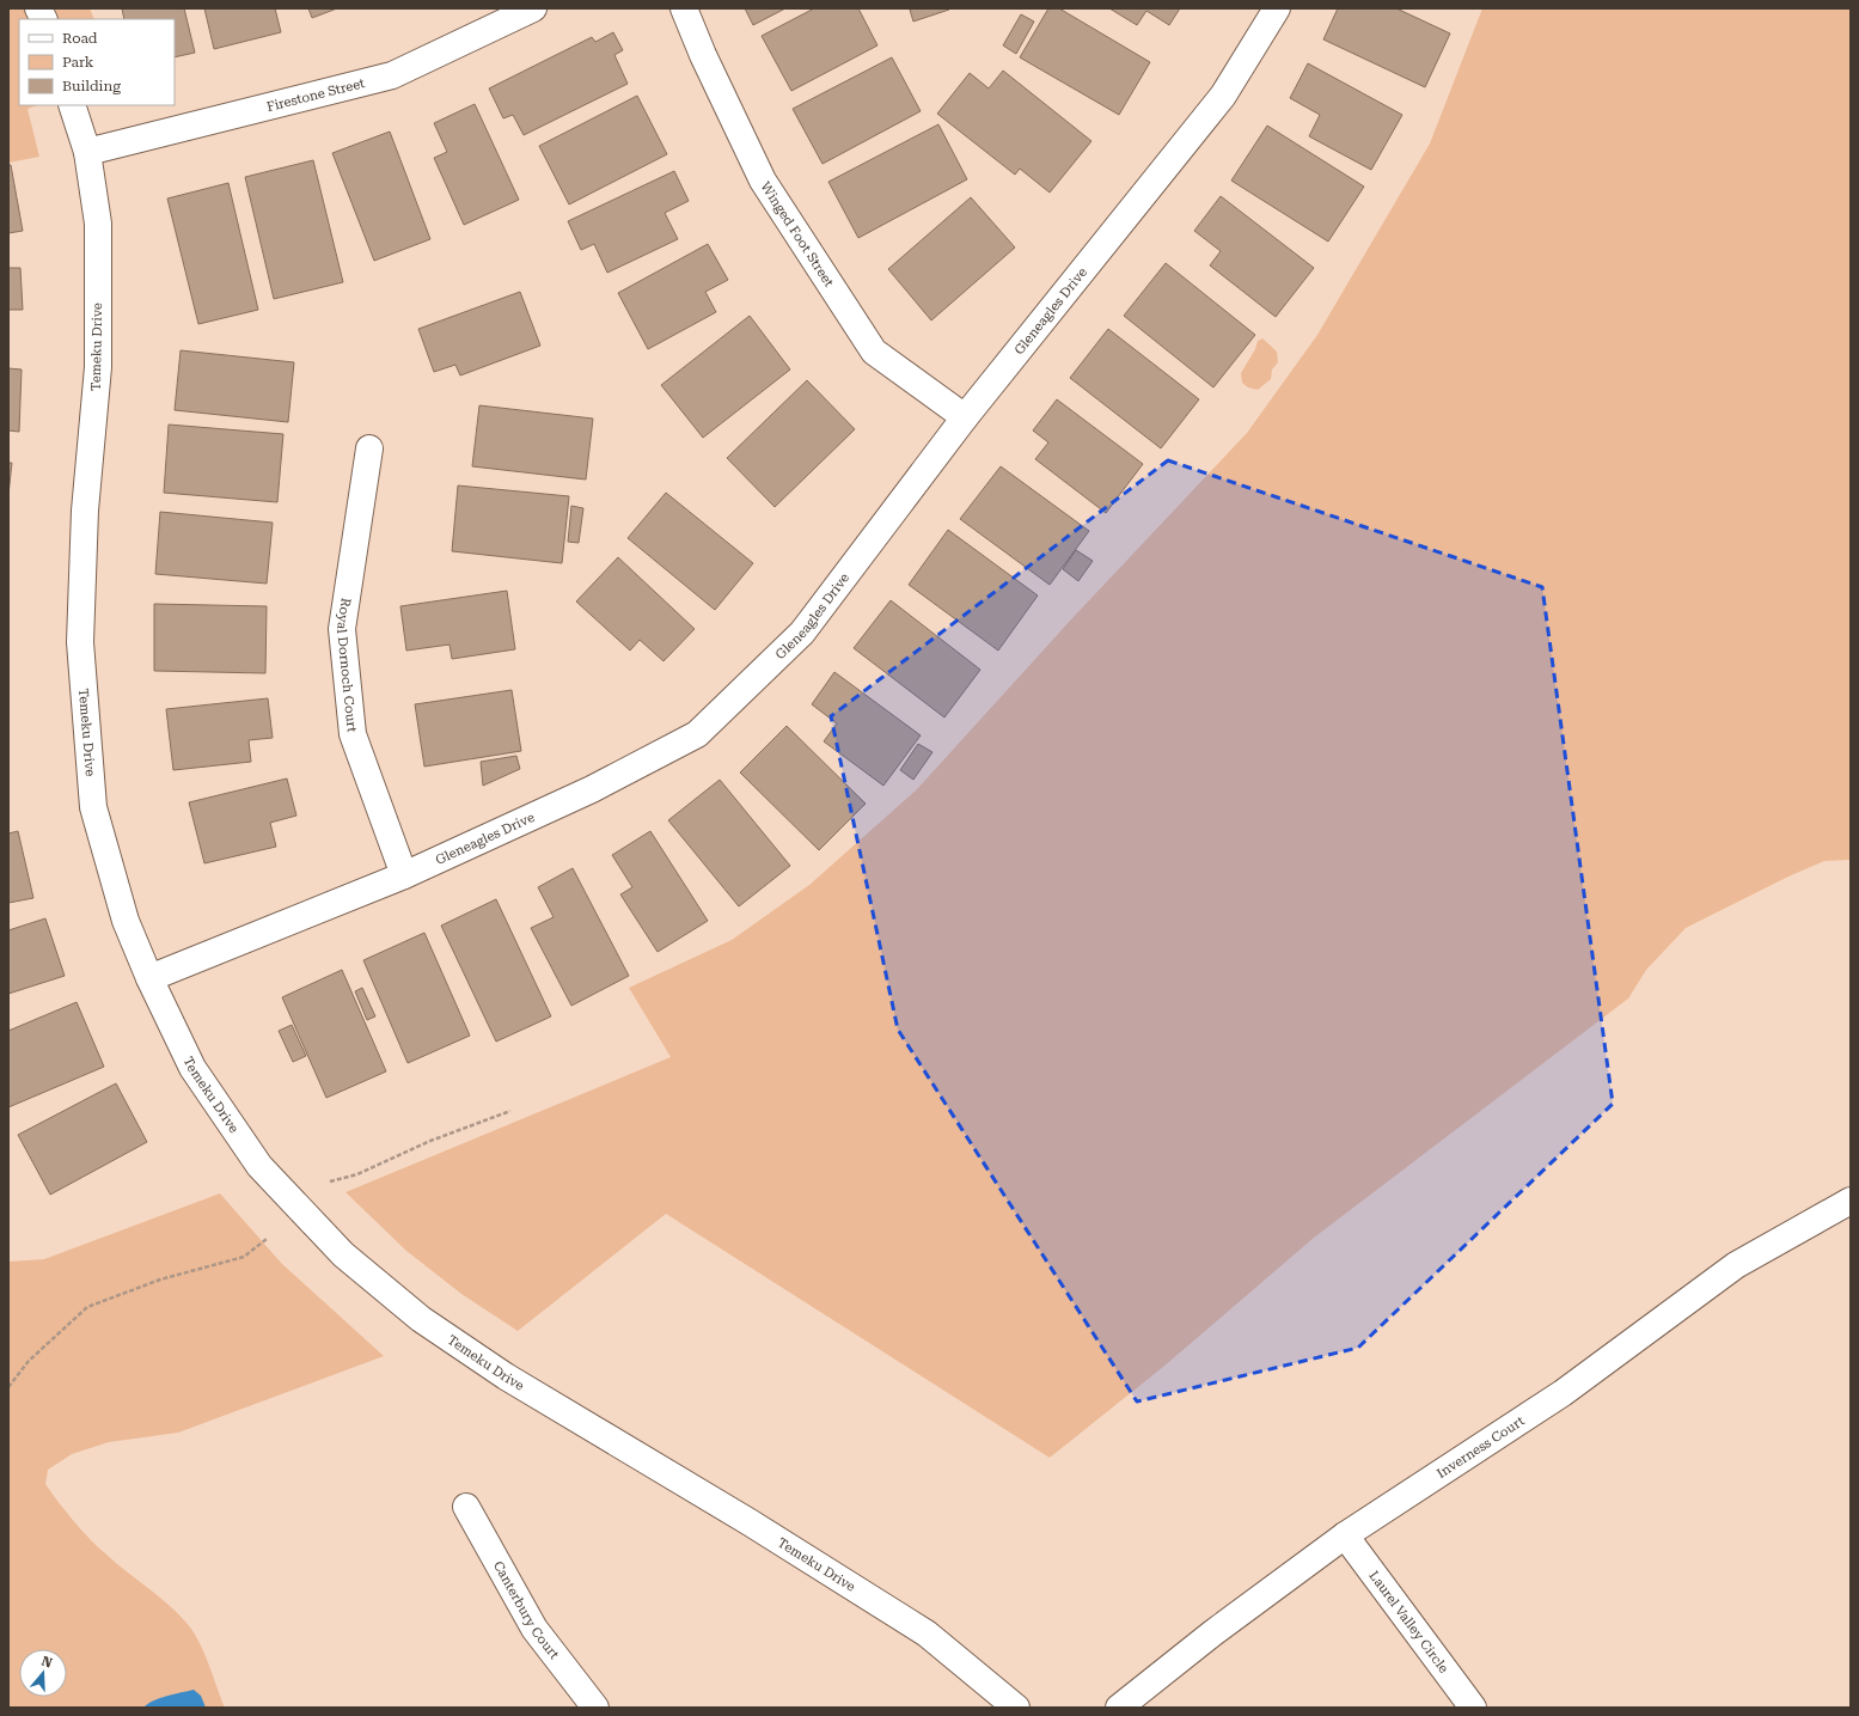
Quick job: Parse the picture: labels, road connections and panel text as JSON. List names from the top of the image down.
{
  "streets": {
    "street": [
      "Firestone Street",
      "Winged Foot Street",
      "Gleneagles Drive",
      "Temeku Drive",
      "Royal Dornoch Court",
      "Inverness Court",
      "Canterbury Court",
      "Laurel Valley Circle"
    ]
  },
  "crossings": [
    ["Firestone Street", "Temeku Drive"],
    ["Winged Foot Street", "Gleneagles Drive"],
    ["Gleneagles Drive", "Temeku Drive"],
    ["Gleneagles Drive", "Royal Dornoch Court"],
    ["Inverness Court", "Laurel Valley Circle"]
  ],
  "legend": ["Road", "Park", "Building"],
  "north": "top"
}
